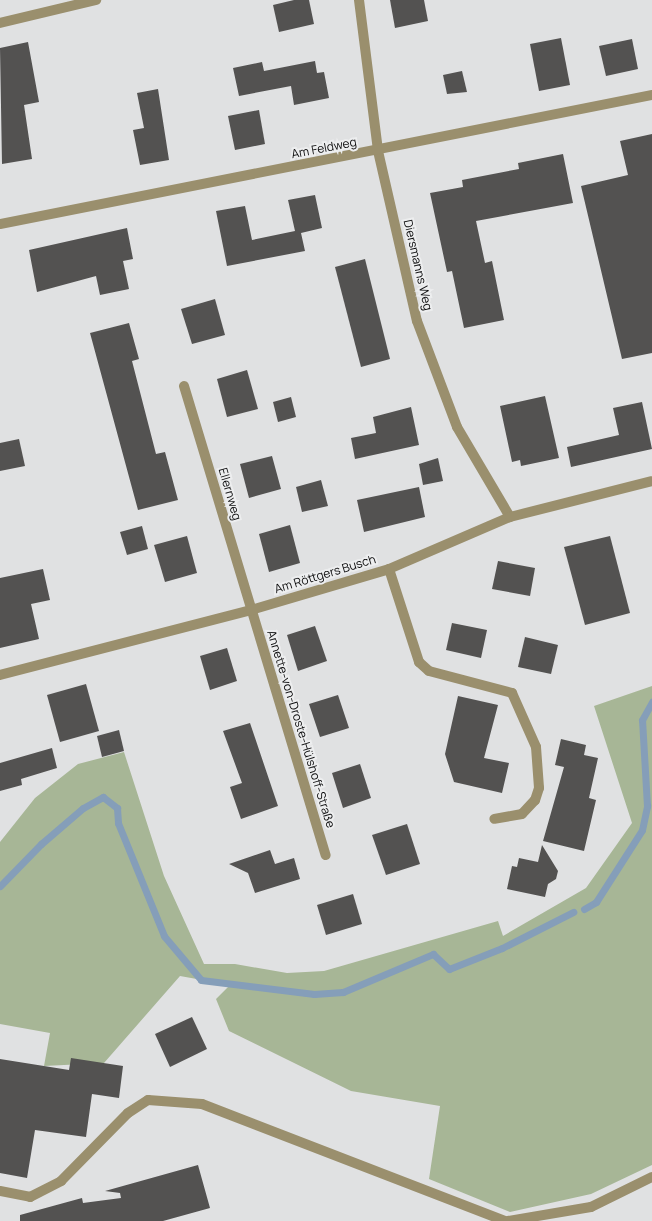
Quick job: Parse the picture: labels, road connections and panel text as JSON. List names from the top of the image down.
{
  "streets": {
    "street": [
      "Am Feldweg",
      "Diersmanns Weg",
      "Ellernweg",
      "Am Röttgers Busch",
      "Annette-von-Droste-Hülshoff-Straße"
    ]
  },
  "crossings": [
    ["Am Feldweg", "Diersmanns Weg"],
    ["Diersmanns Weg", "Am Röttgers Busch"],
    ["Ellernweg", "Am Röttgers Busch"],
    ["Ellernweg", "Annette-von-Droste-Hülshoff-Straße"],
    ["Am Röttgers Busch", "Annette-von-Droste-Hülshoff-Straße"]
  ]
}
